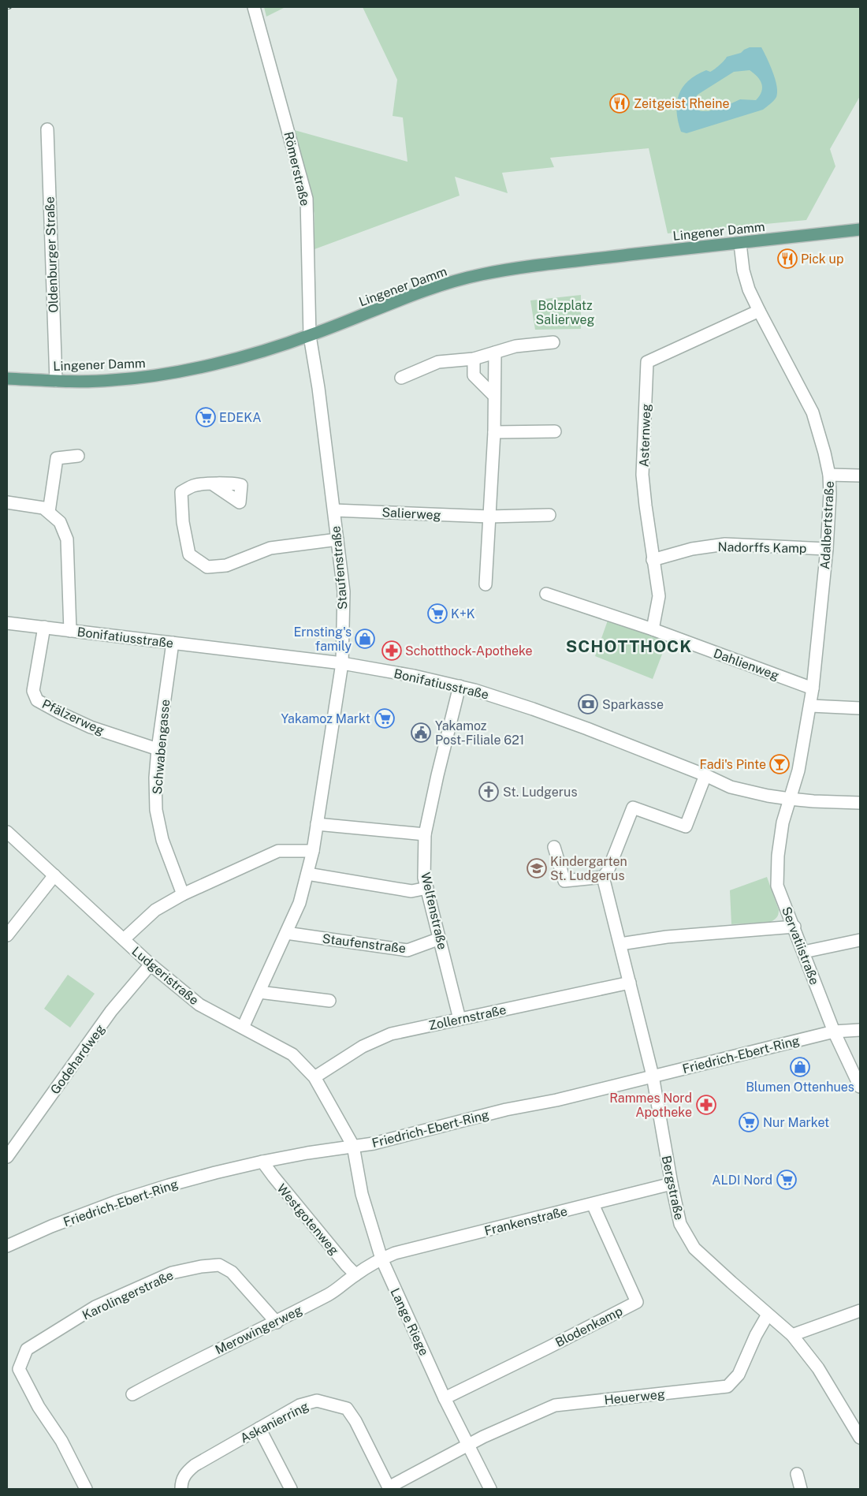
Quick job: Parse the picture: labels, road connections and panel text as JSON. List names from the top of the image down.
{
  "streets": {
    "main road": ["Lingener Damm"],
    "street": [
      "Römerstraße",
      "Oldenburger Straße",
      "Asternweg",
      "Salierweg",
      "Adalbertstraße",
      "Nadorffs Kamp",
      "Staufenstraße",
      "Bonifatiusstraße",
      "Dahlienweg",
      "Pfälzerweg",
      "Schwabengasse",
      "Welfenstraße",
      "Servatiistraße",
      "Ludgeristraße",
      "Zollernstraße",
      "Friedrich-Ebert-Ring",
      "Godehardweg",
      "Bergstraße",
      "Westgotenweg",
      "Frankenstraße",
      "Karolingerstraße",
      "Lange Riege",
      "Blodenkamp",
      "Merowingerweg",
      "Heuerweg",
      "Askanierring"
    ]
  },
  "crossings": [
    ["Römerstraße", "Lingener Damm"],
    ["Römerstraße", "Staufenstraße"],
    ["Lingener Damm", "Oldenburger Straße"],
    ["Lingener Damm", "Adalbertstraße"],
    ["Lingener Damm", "Staufenstraße"],
    ["Asternweg", "Adalbertstraße"],
    ["Asternweg", "Nadorffs Kamp"],
    ["Asternweg", "Dahlienweg"],
    ["Salierweg", "Staufenstraße"],
    ["Adalbertstraße", "Nadorffs Kamp"],
    ["Adalbertstraße", "Bonifatiusstraße"],
    ["Adalbertstraße", "Dahlienweg"],
    ["Adalbertstraße", "Servatiistraße"],
    ["Staufenstraße", "Bonifatiusstraße"],
    ["Staufenstraße", "Welfenstraße"],
    ["Staufenstraße", "Ludgeristraße"],
    ["Bonifatiusstraße", "Pfälzerweg"],
    ["Bonifatiusstraße", "Schwabengasse"],
    ["Bonifatiusstraße", "Welfenstraße"],
    ["Bonifatiusstraße", "Servatiistraße"],
    ["Pfälzerweg", "Schwabengasse"],
    ["Welfenstraße", "Zollernstraße"],
    ["Servatiistraße", "Friedrich-Ebert-Ring"],
    ["Ludgeristraße", "Zollernstraße"],
    ["Ludgeristraße", "Friedrich-Ebert-Ring"],
    ["Ludgeristraße", "Godehardweg"],
    ["Ludgeristraße", "Lange Riege"],
    ["Zollernstraße", "Bergstraße"],
    ["Friedrich-Ebert-Ring", "Bergstraße"],
    ["Friedrich-Ebert-Ring", "Westgotenweg"],
    ["Friedrich-Ebert-Ring", "Lange Riege"],
    ["Bergstraße", "Frankenstraße"],
    ["Bergstraße", "Heuerweg"],
    ["Westgotenweg", "Merowingerweg"],
    ["Frankenstraße", "Lange Riege"],
    ["Frankenstraße", "Blodenkamp"],
    ["Frankenstraße", "Merowingerweg"],
    ["Karolingerstraße", "Merowingerweg"],
    ["Lange Riege", "Blodenkamp"],
    ["Lange Riege", "Merowingerweg"],
    ["Lange Riege", "Heuerweg"],
    ["Lange Riege", "Askanierring"],
    ["Heuerweg", "Askanierring"]
  ],
  "districts": ["SCHOTTHOCK"],
  "parks": ["Bolzplatz Salierweg"],
  "places": {
    "restaurant": ["Zeitgeist Rheine", "Pick up"],
    "supermarket": [
      "EDEKA",
      "K+K",
      "Yakamoz Markt",
      "Nur Market",
      "ALDI Nord"
    ],
    "shop": ["Ernsting's family", "Blumen Ottenhues"],
    "pharmacy": ["Schotthock-Apotheke", "Rammes Nord Apotheke"],
    "bank": ["Sparkasse"],
    "public building": ["Yakamoz Post-Filiale 621"],
    "bar": ["Fadi's Pinte"],
    "church": ["St. Ludgerus"],
    "school or university": ["Kindergarten St. Ludgerus"]
  }
}
